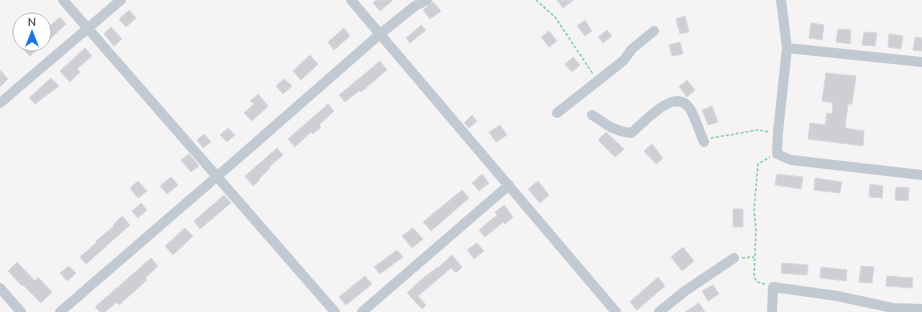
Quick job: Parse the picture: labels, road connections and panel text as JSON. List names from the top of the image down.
{
  "north": "top"
}
